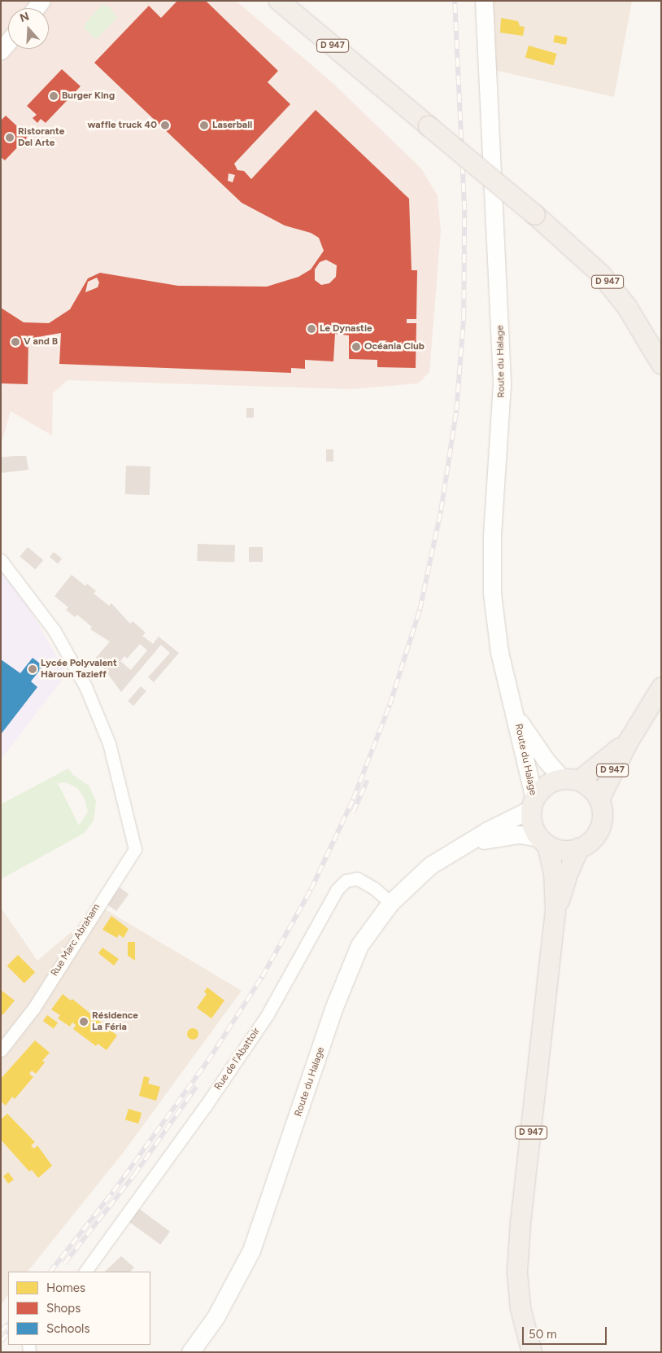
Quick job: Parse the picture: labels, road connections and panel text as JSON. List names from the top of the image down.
{
  "streets": {
    "main road": ["D 947", "Route du Halage"],
    "street": ["Rue Marc Abraham", "Rue de l'Abattoir"]
  },
  "crossings": [
    ["D 947", "Route du Halage"],
    ["Route du Halage", "Rue de l'Abattoir"]
  ],
  "places": [
    "Burger King",
    "waffle truck 40",
    "Laserball",
    "Ristorante Del Arte",
    "Le Dynastie",
    "V and B",
    "Océania Club",
    "Lycée Polyvalent Hàroun Tazieff",
    "Résidence La Féria"
  ],
  "legend": ["Homes", "Shops", "Schools"],
  "scale_bar": "50 m",
  "north": "top"
}
